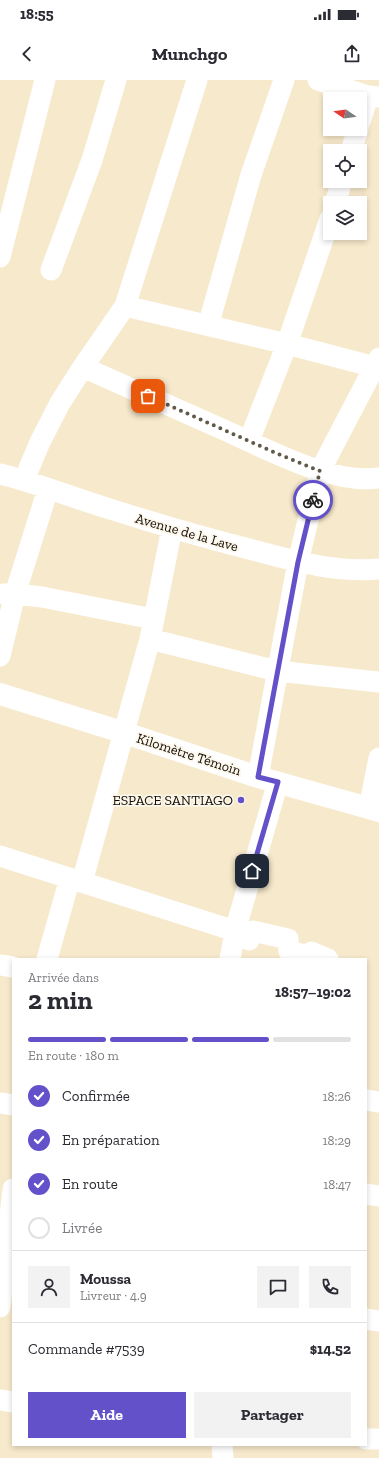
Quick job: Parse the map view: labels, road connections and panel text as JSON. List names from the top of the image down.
{
  "streets": {
    "main road": ["Kilomètre Témoin"],
    "street": ["Avenue de la Lave"]
  },
  "places": ["ESPACE SANTIAGO"],
  "north": "left",
  "page": {
    "status": "18:55",
    "header": "Munchgo",
    "heading": ["2 min", "Arrivée dans", "18:57–19:02"],
    "panel": [
      "Moussa",
      "Livreur · 4.9",
      "Commande #7539",
      "$14.52"
    ],
    "bar": "En route · 180 m",
    "list": [
      ["Confirmée", "18:26"],
      ["En préparation", "18:29"],
      ["En route", "18:47"],
      "Livrée"
    ],
    "buttons": ["Aide", "Partager"]
  }
}
